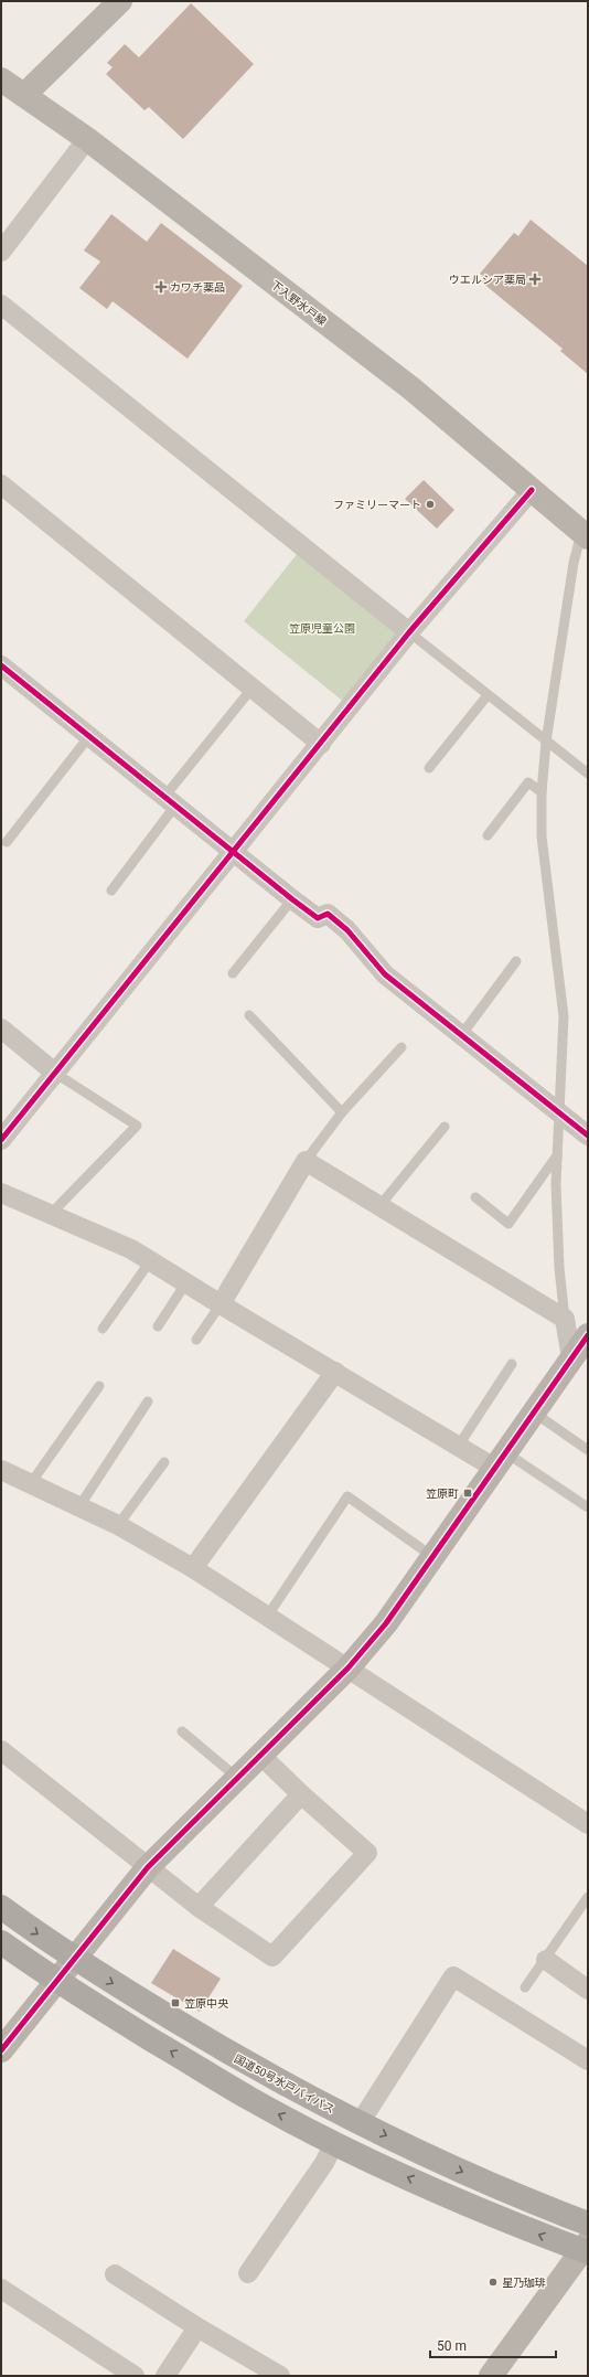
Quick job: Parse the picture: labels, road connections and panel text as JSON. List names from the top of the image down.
{
  "streets": {
    "highway": ["国道50号水戸バイパス"],
    "street": ["下入野水戸線"]
  },
  "parks": ["笠原児童公園"],
  "places": {
    "health": ["ウエルシア薬局", "カワチ薬品"],
    "other": ["ファミリーマート", "星乃珈琲"],
    "transit": ["笠原町", "笠原中央"]
  },
  "scale_bar": "50 m"
}
